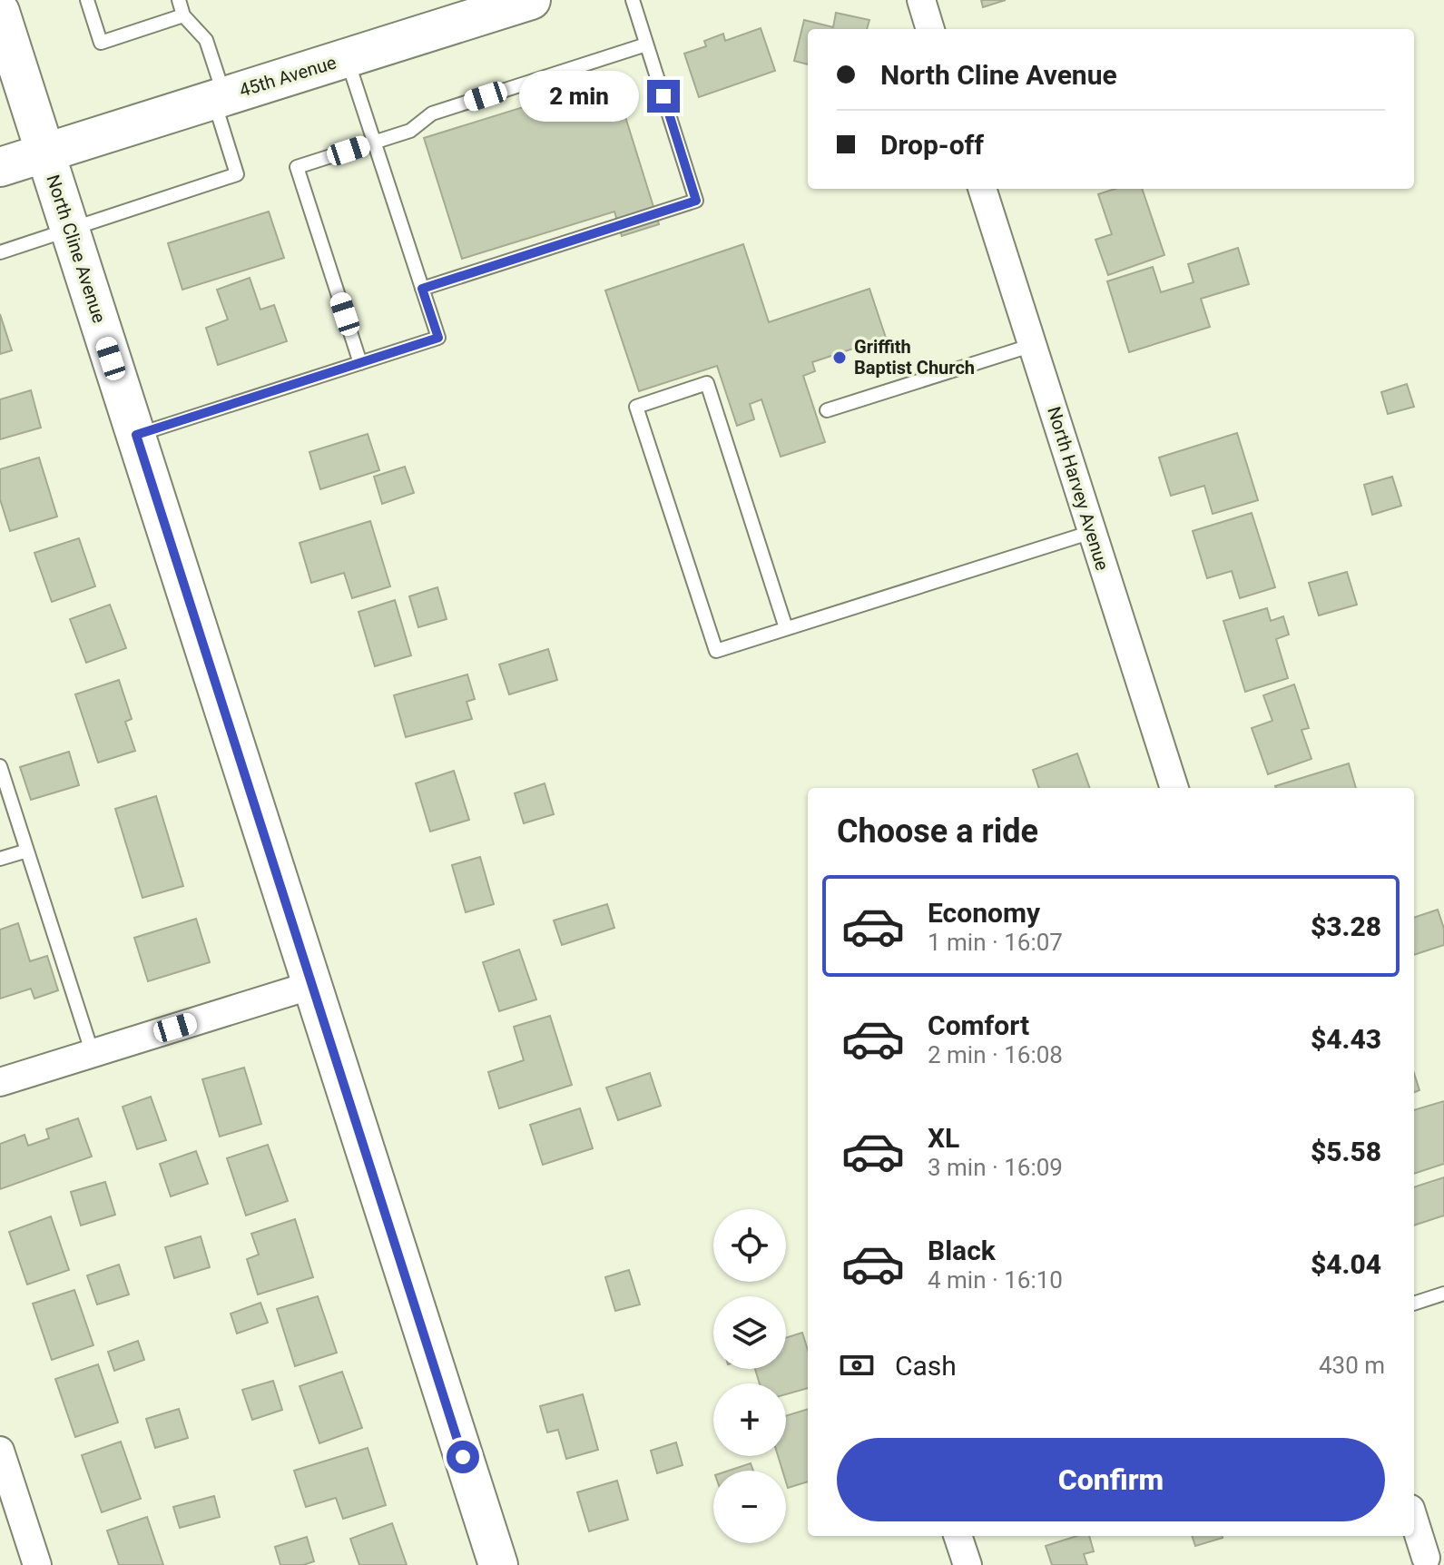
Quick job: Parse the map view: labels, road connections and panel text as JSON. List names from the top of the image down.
{
  "streets": {
    "street": ["45th Avenue", "North Cline Avenue", "North Harvey Avenue"]
  },
  "crossings": [
    ["45th Avenue", "North Cline Avenue"]
  ],
  "places": ["Griffith Baptist Church"],
  "page": {
    "banner": ["North Cline Avenue", "Drop-off"],
    "bubble": "2 min",
    "heading": "Choose a ride",
    "list": [
      {
        "name": "Economy",
        "note": "1 min · 16:07",
        "value": "$3.28"
      },
      {
        "name": "Comfort",
        "note": "2 min · 16:08",
        "value": "$4.43"
      },
      {
        "name": "XL",
        "note": "3 min · 16:09",
        "value": "$5.58"
      },
      {
        "name": "Black",
        "note": "4 min · 16:10",
        "value": "$4.04"
      }
    ],
    "map_buttons": ["+", "−"],
    "pay": ["Cash", "430 m"],
    "buttons": "Confirm"
  }
}
